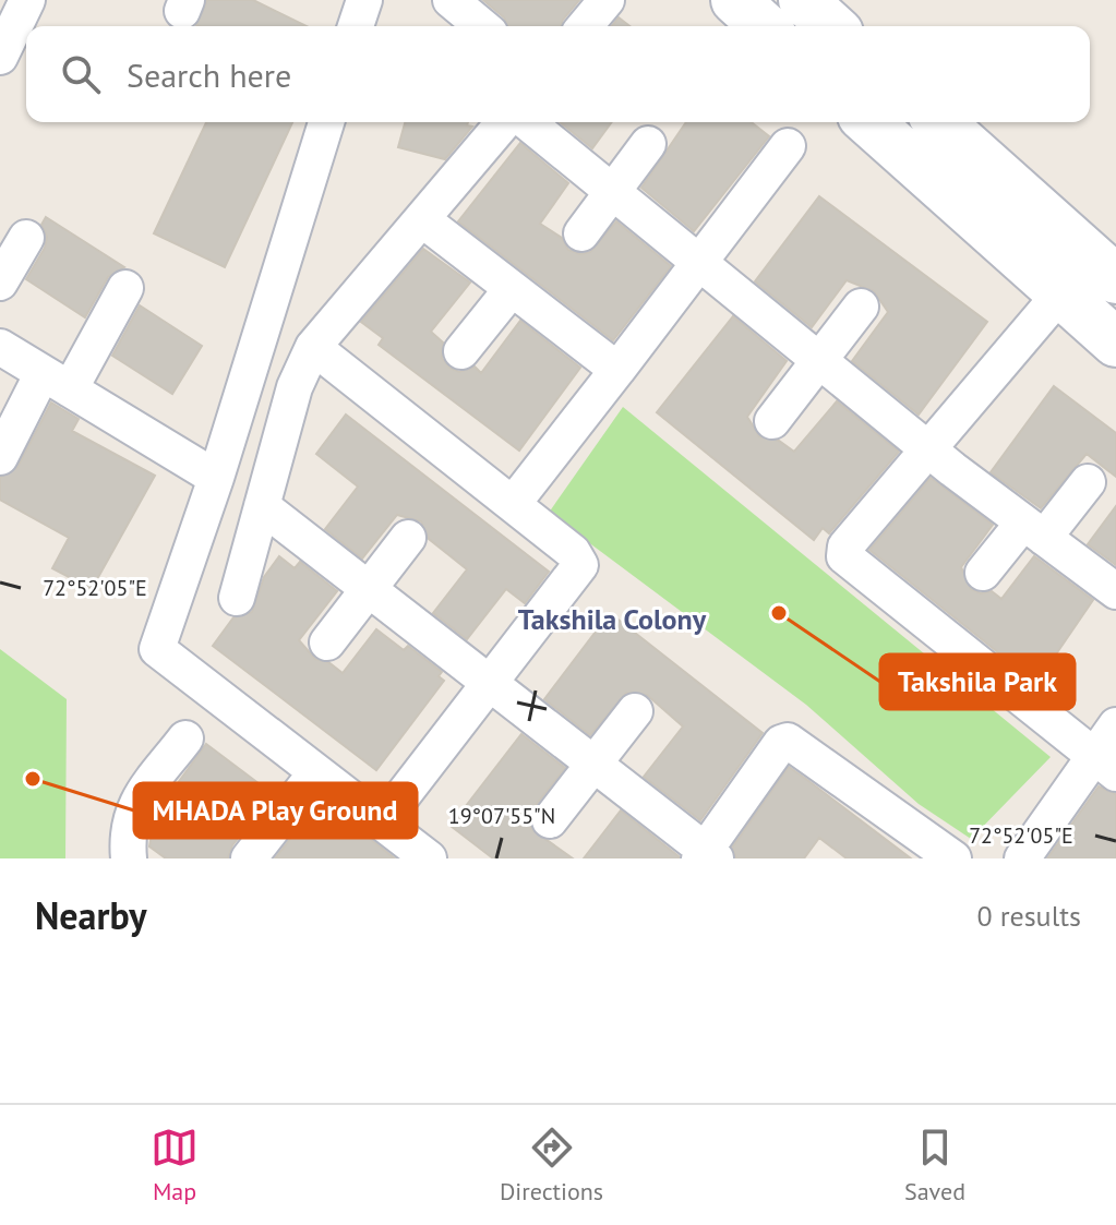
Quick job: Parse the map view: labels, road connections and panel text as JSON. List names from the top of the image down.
{
  "districts": ["Takshila Colony"],
  "places": ["Takshila Park", "MHADA Play Ground"],
  "page": {
    "search": "Search here",
    "heading": ["Nearby", "0 results"],
    "nav": ["Map", "Directions", "Saved"]
  },
  "coordinates": ["72°52'05\"E", "19°07'55\"N"]
}
